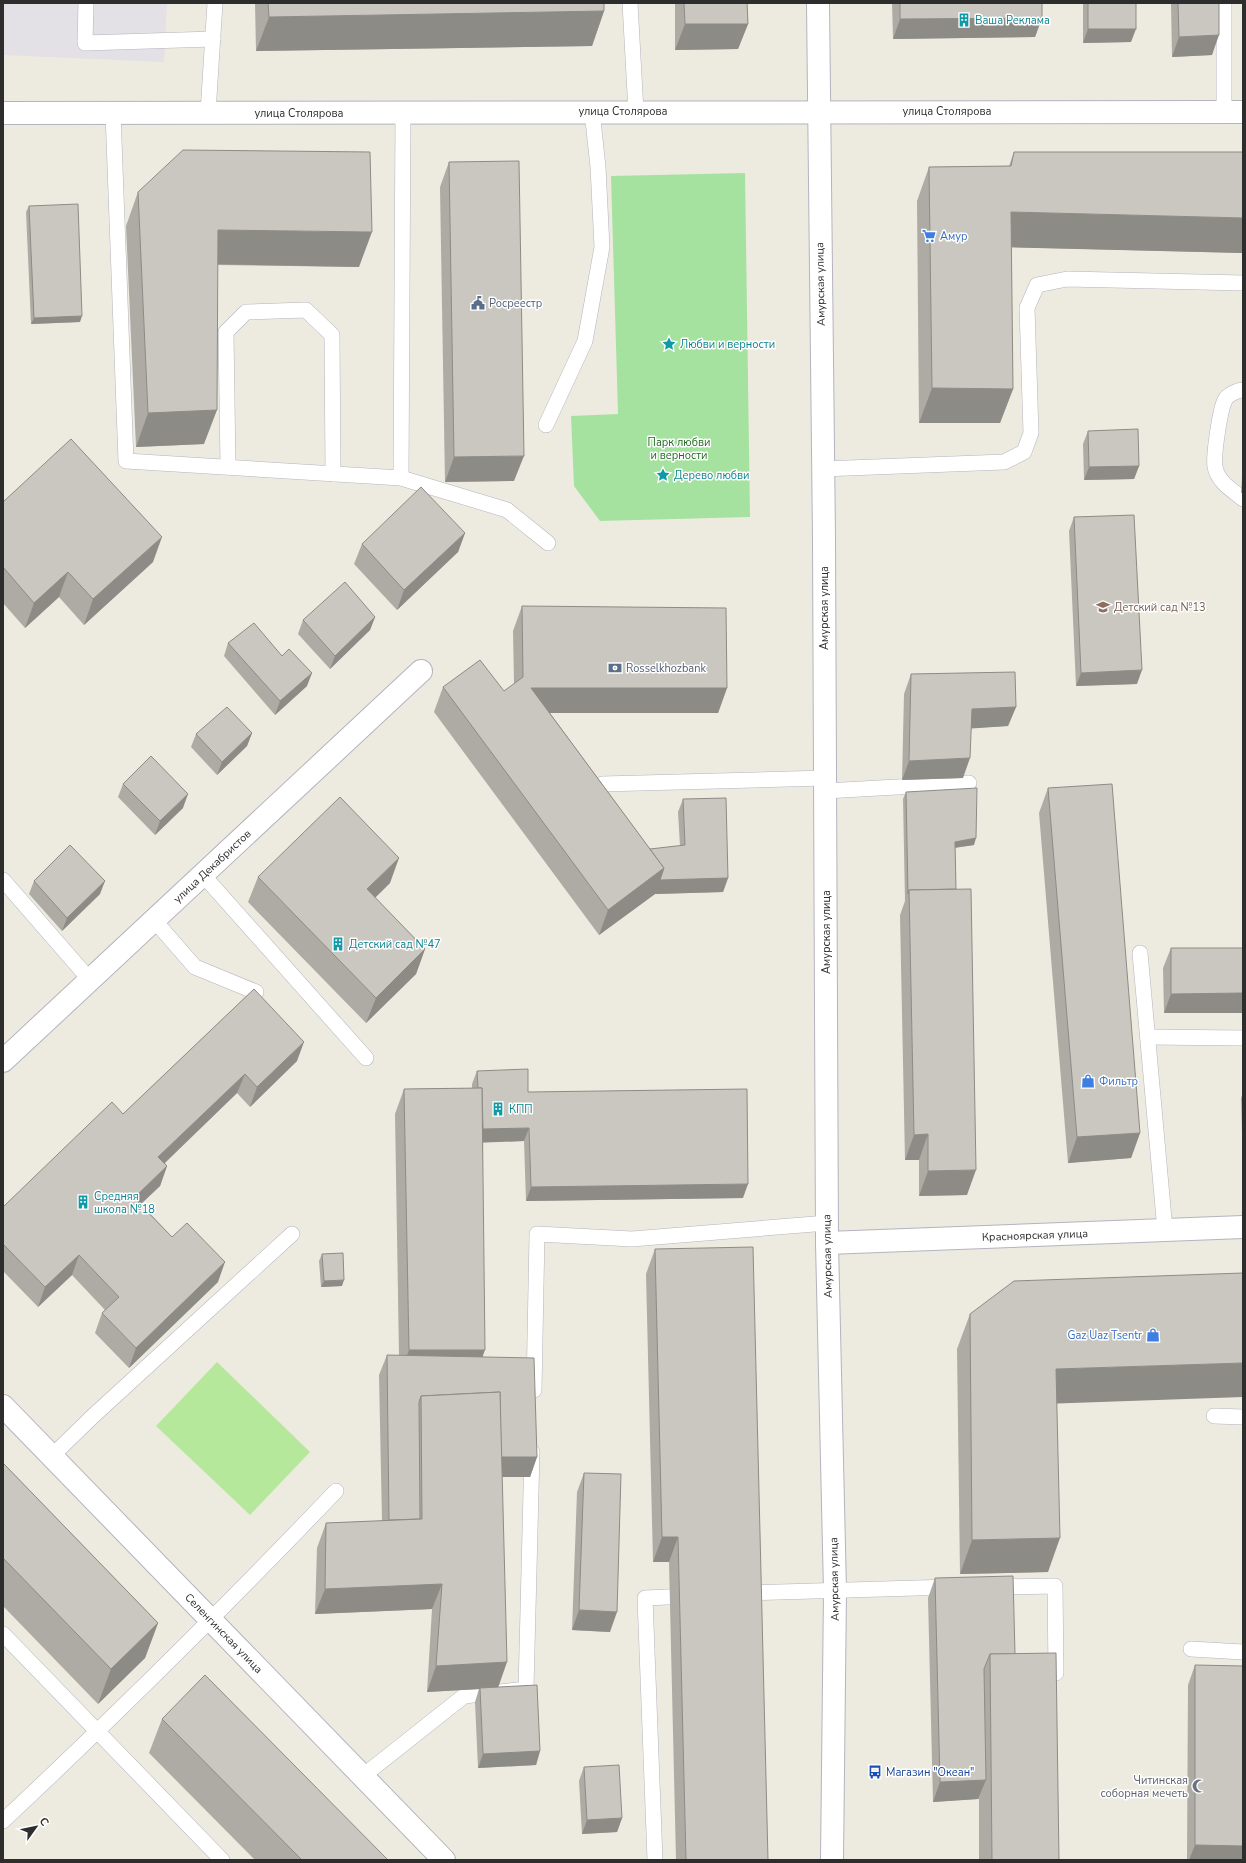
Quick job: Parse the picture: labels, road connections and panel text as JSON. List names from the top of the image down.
{
  "streets": {
    "street": [
      "улица Столярова",
      "Амурская улица",
      "улица Декабристов",
      "Красноярская улица",
      "Селенгинская улица"
    ]
  },
  "crossings": [
    ["улица Столярова", "Амурская улица"],
    ["Амурская улица", "Красноярская улица"]
  ],
  "parks": ["Парк любви и верности"],
  "places": {
    "building": [
      "Ваша Реклама",
      "Детский сад №47",
      "КПП",
      "Средняя школа №18"
    ],
    "supermarket": ["Амур"],
    "public building": ["Росреестр"],
    "place": ["Любви и верности", "Дерево любви"],
    "school or university": ["Детский сад №13"],
    "bank": ["Rosselkhozbank"],
    "shop": ["Фильтр", "Gaz Uaz Tsentr"],
    "bus stop": ["Магазин \"Океан\""],
    "mosque": ["Читинская соборная мечеть"]
  },
  "north": "top right"
}
